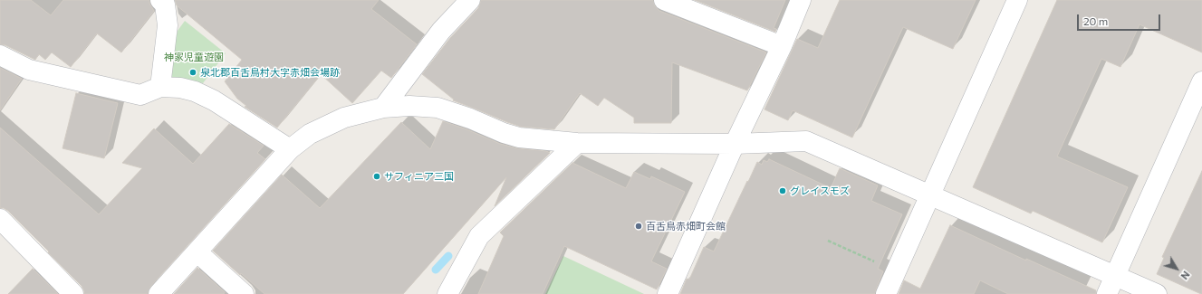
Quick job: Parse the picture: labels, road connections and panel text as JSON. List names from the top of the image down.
{
  "parks": ["神家児童遊園"],
  "places": [
    "泉北郡百舌鳥村大字赤畑会場跡",
    "サフィニア三国",
    "グレイスモズ",
    "百舌鳥赤畑町会館"
  ],
  "scale_bar": "20 m",
  "north": "bottom right"
}
